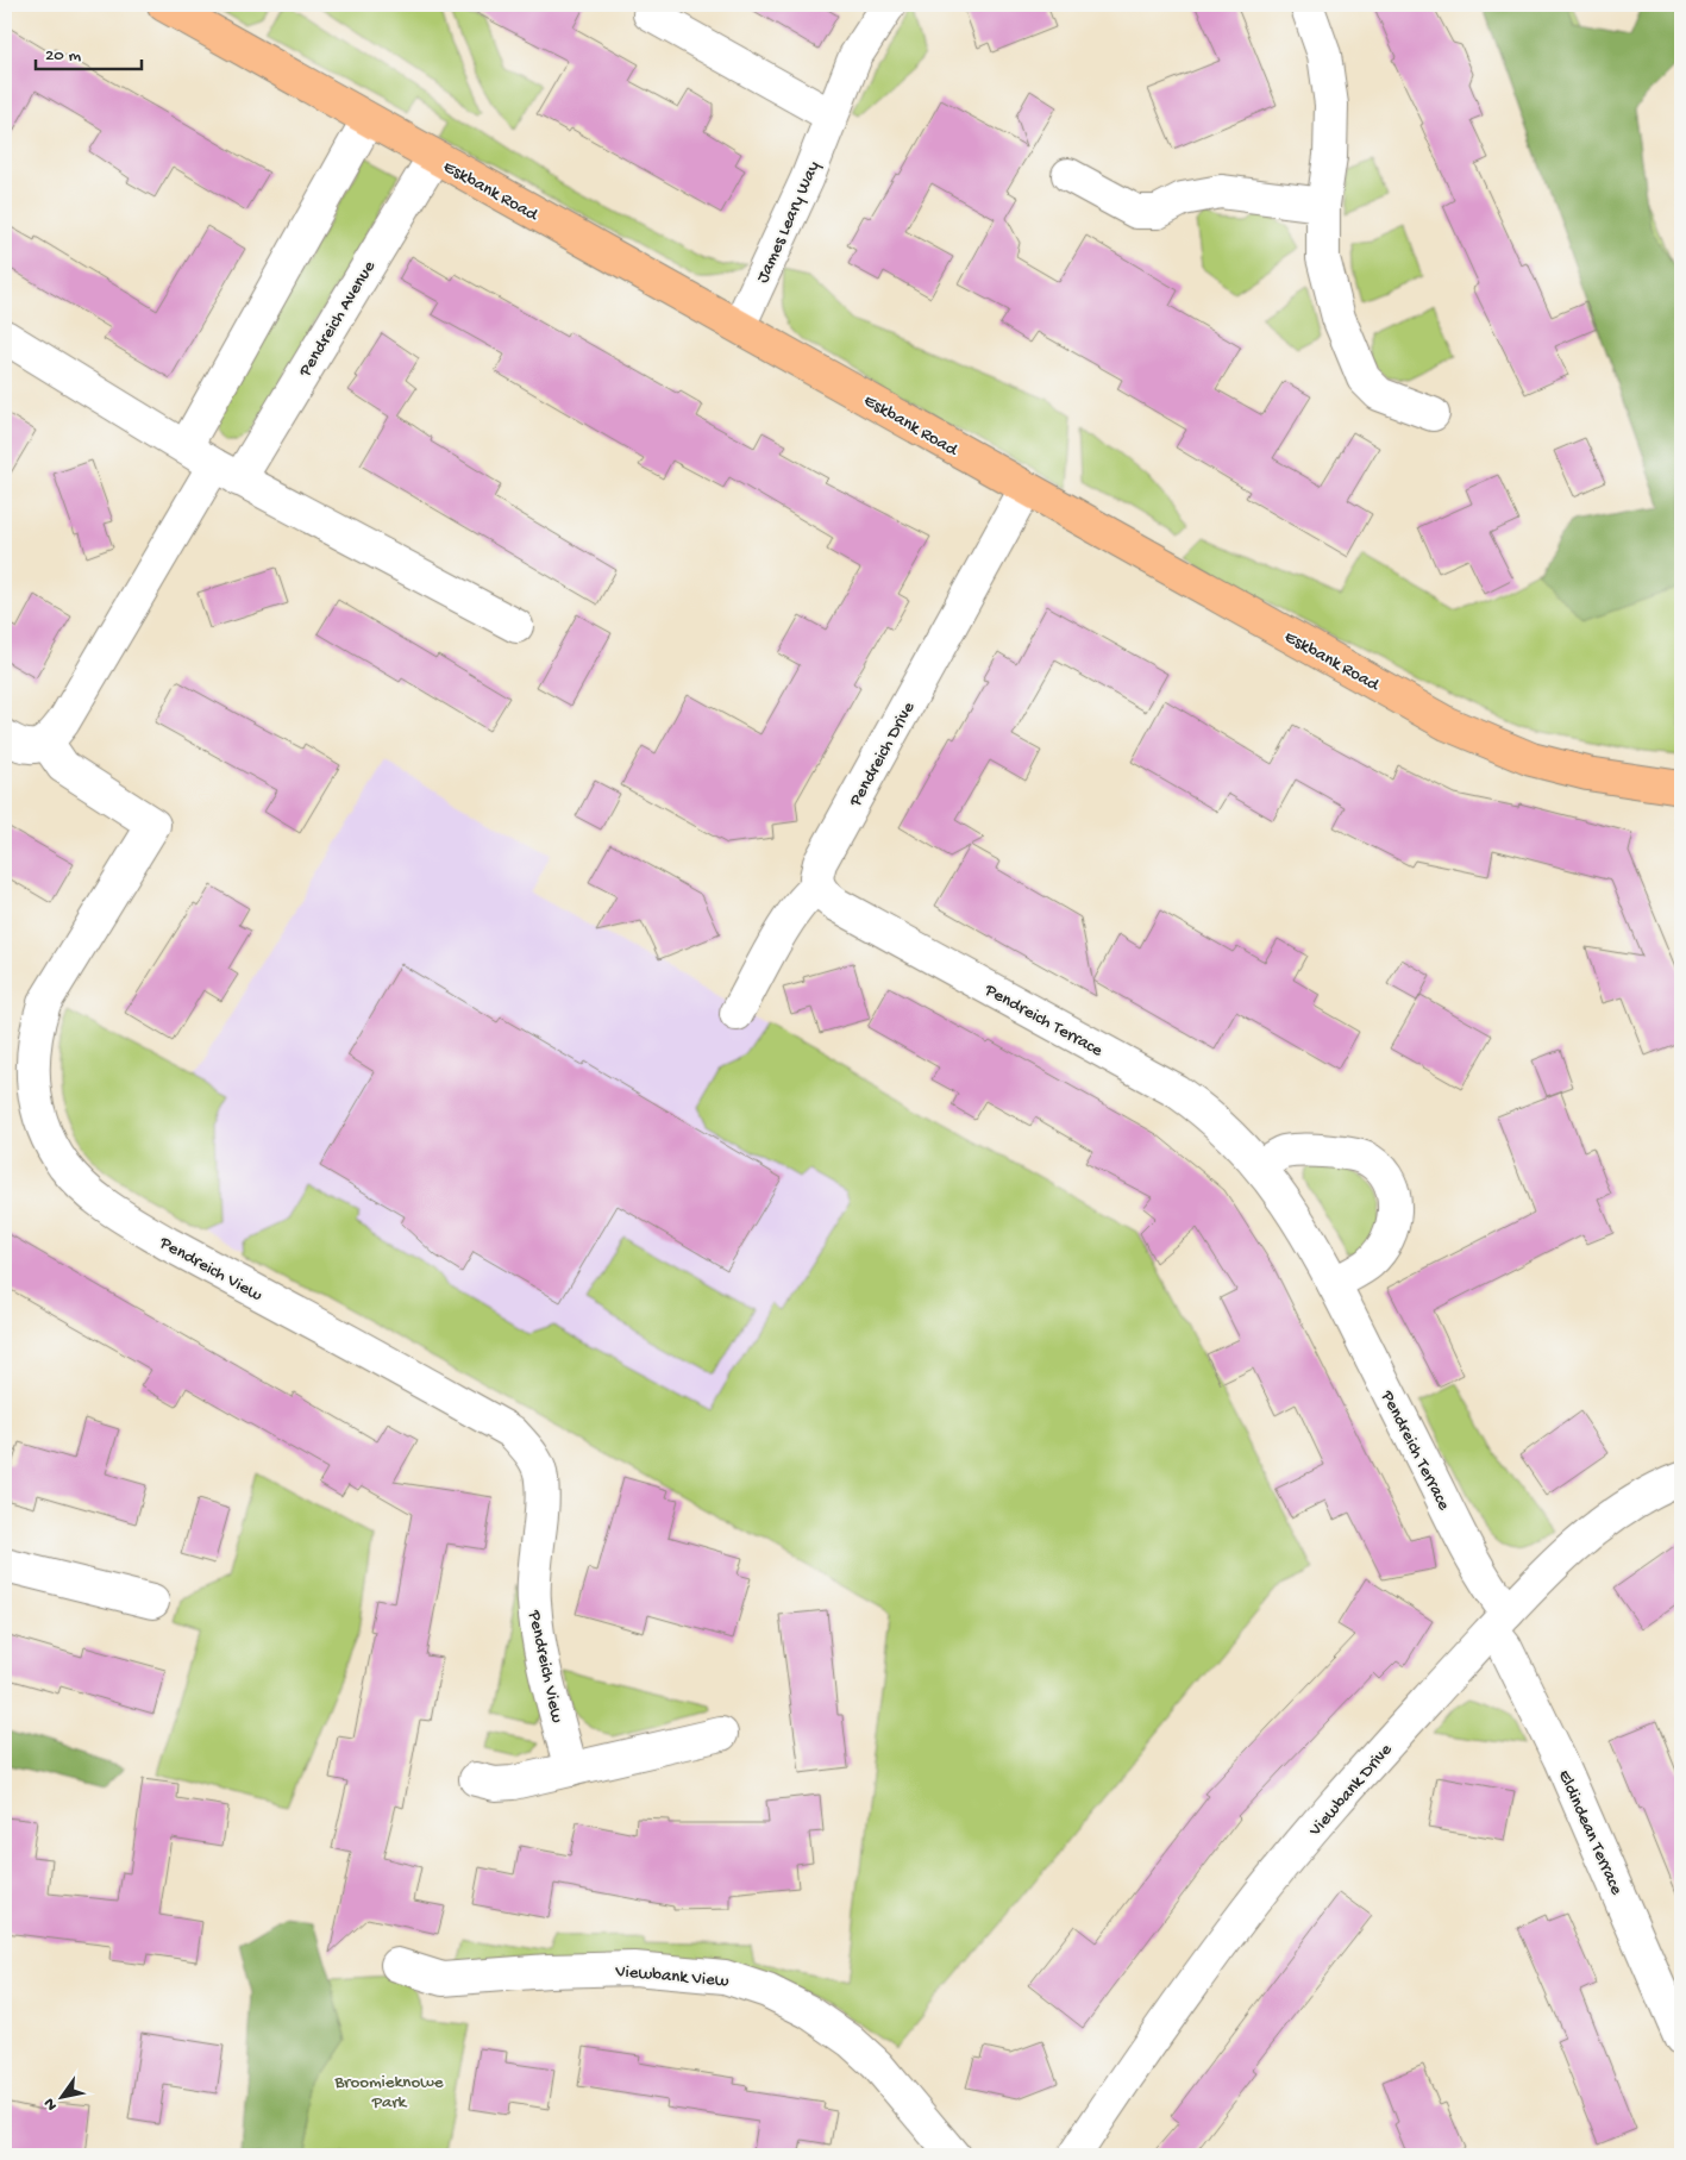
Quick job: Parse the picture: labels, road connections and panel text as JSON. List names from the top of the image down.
{
  "streets": {
    "main road": ["Eskbank Road"],
    "street": [
      "James Leary Way",
      "Pendreich Avenue",
      "Pendreich Drive",
      "Pendreich Terrace",
      "Pendreich View",
      "Viewbank Drive",
      "Eldindean Terrace",
      "Viewbank View"
    ]
  },
  "crossings": [
    ["Eskbank Road", "James Leary Way"],
    ["Eskbank Road", "Pendreich Avenue"],
    ["Eskbank Road", "Pendreich Drive"],
    ["Pendreich Avenue", "Pendreich View"],
    ["Pendreich Drive", "Pendreich Terrace"],
    ["Pendreich Terrace", "Viewbank Drive"],
    ["Pendreich Terrace", "Eldindean Terrace"],
    ["Viewbank Drive", "Eldindean Terrace"]
  ],
  "parks": ["Broomieknowe Park"],
  "scale_bar": "20 m",
  "north": "bottom left"
}
